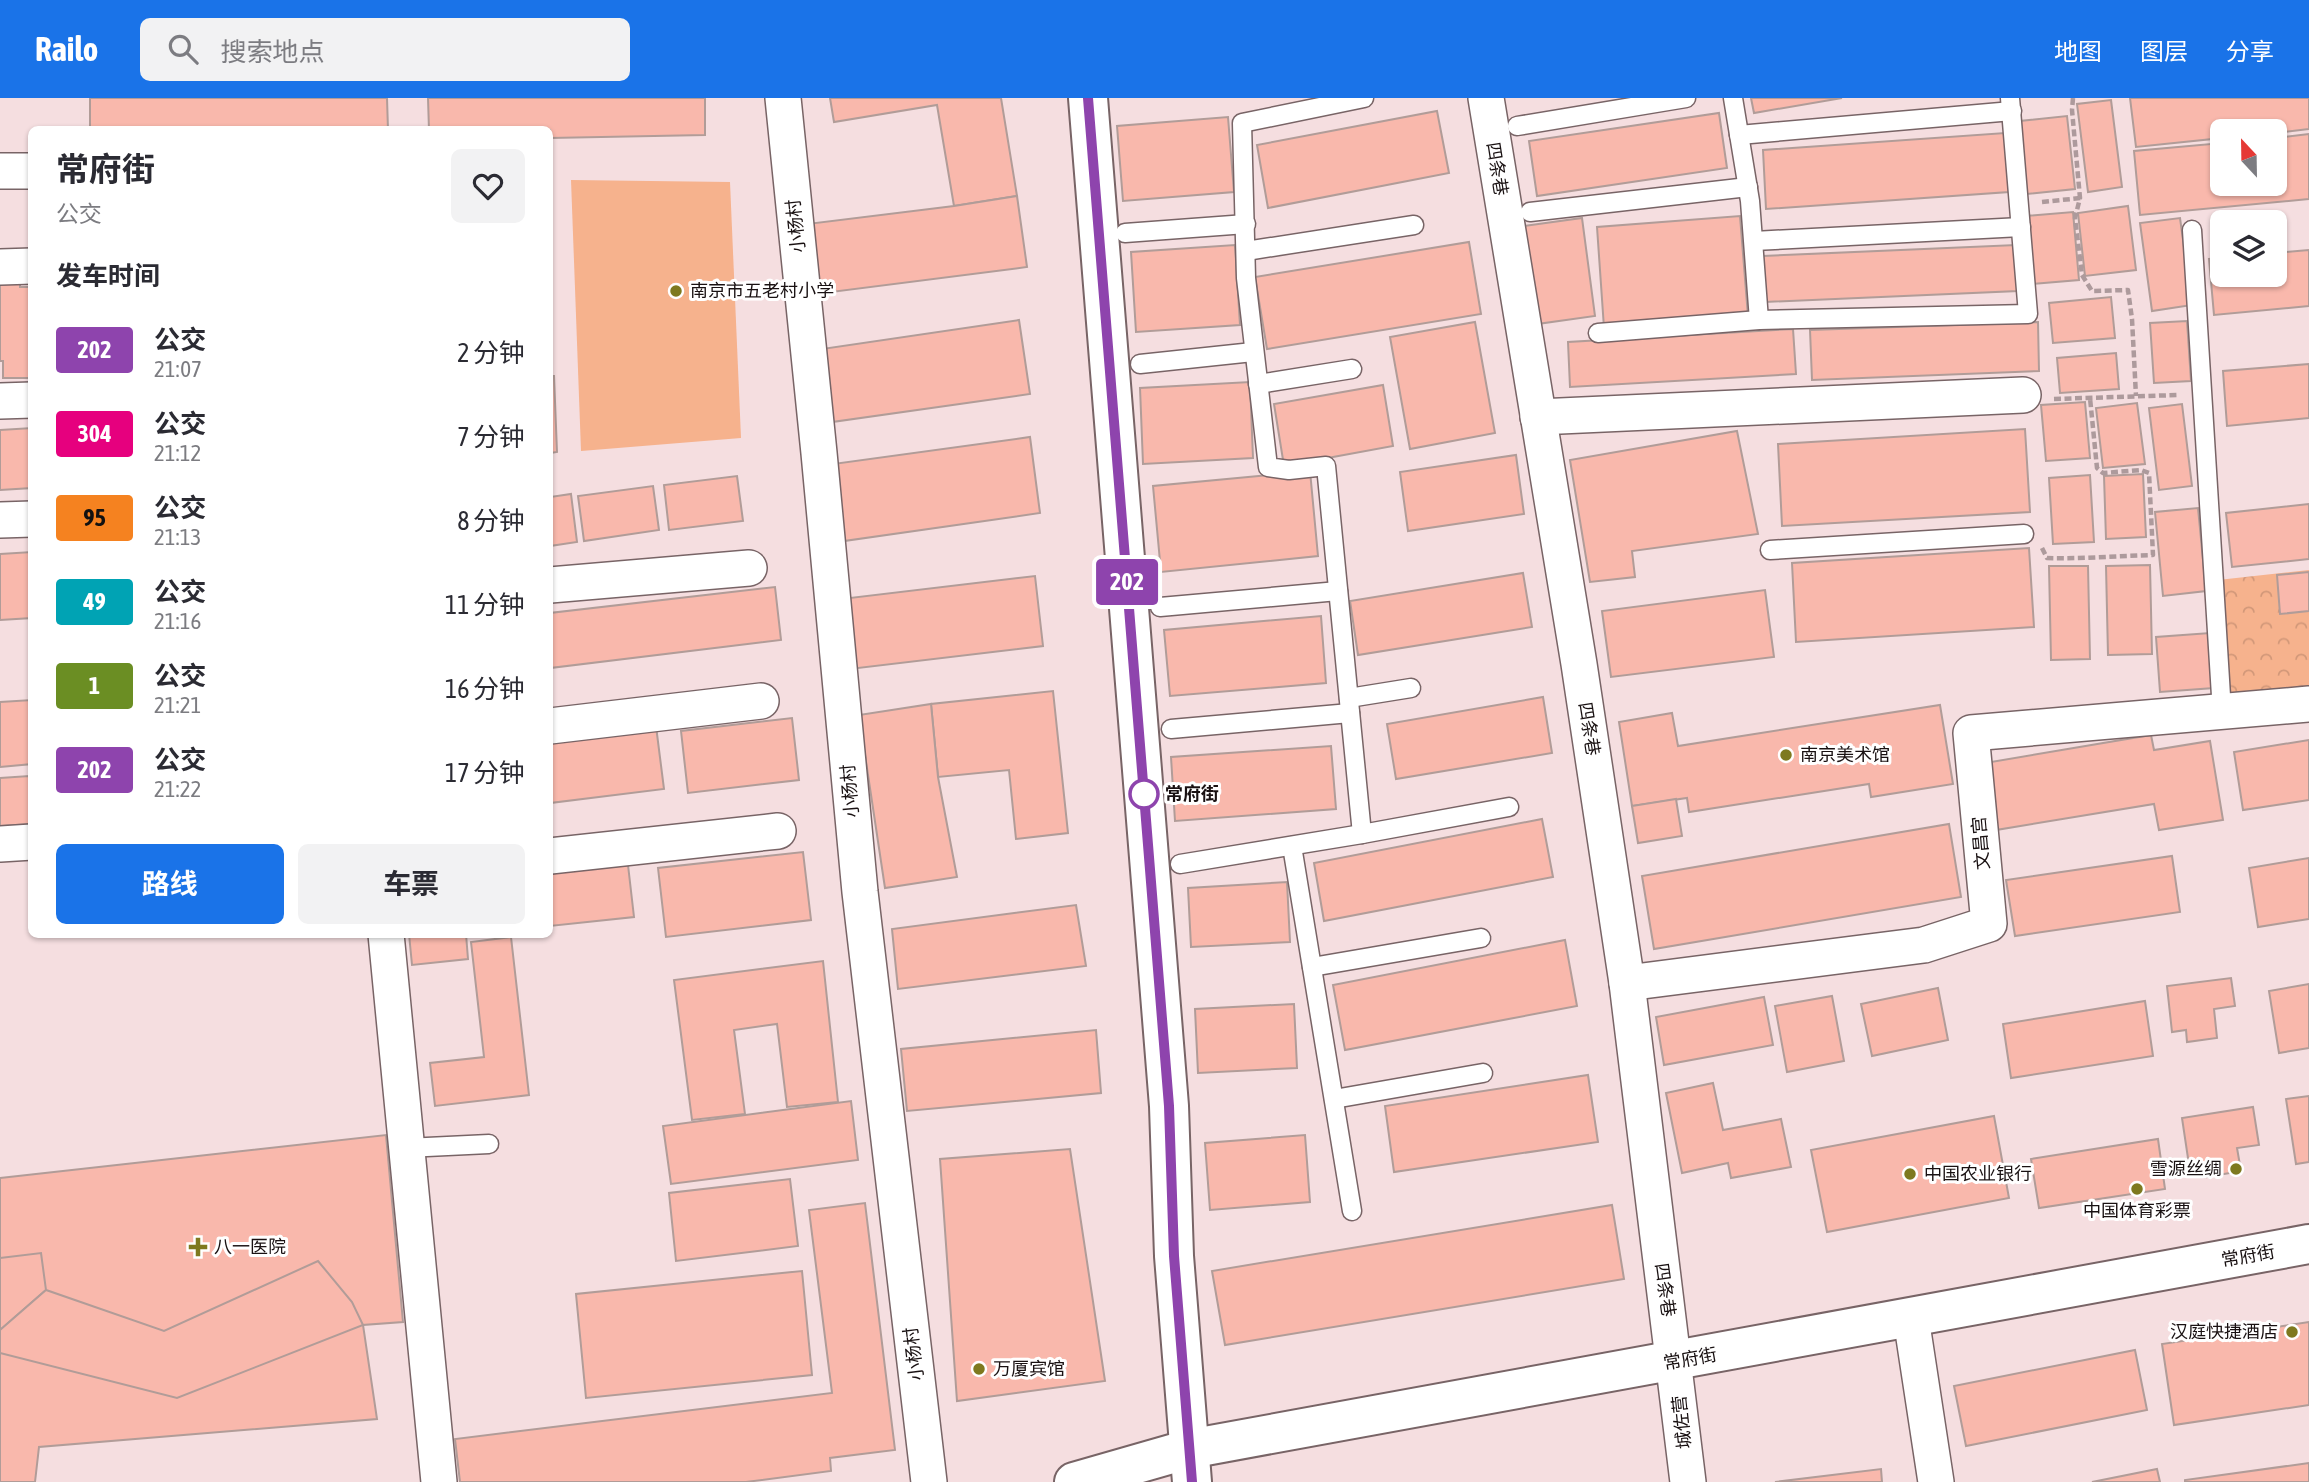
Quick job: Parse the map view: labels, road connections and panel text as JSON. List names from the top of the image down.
{
  "streets": {
    "street": [
      "四条巷",
      "小杨村",
      "文昌宫",
      "常府街",
      "城佐营"
    ]
  },
  "crossings": [
    ["四条巷", "文昌宫"],
    ["四条巷", "常府街"],
    ["四条巷", "城佐营"],
    ["常府街", "城佐营"]
  ],
  "places": {
    "other": [
      "南京市五老村小学",
      "南京美术馆",
      "常府街",
      "雪源丝绸",
      "中国农业银行",
      "中国体育彩票",
      "汉庭快捷酒店",
      "万厦宾馆"
    ],
    "health": ["八一医院"]
  },
  "lines": ["bus line 202"],
  "north": "top",
  "page": {
    "header": "Railo",
    "search": "搜索地点",
    "nav": ["地图", "图层", "分享"],
    "on_map": "202",
    "heading": [
      ["常府街", "公交"],
      "发车时间"
    ],
    "list": [
      {
        "mark": "202",
        "name": "公交",
        "note": "21:07",
        "value": "2 分钟"
      },
      {
        "mark": "304",
        "name": "公交",
        "note": "21:12",
        "value": "7 分钟"
      },
      {
        "mark": "95",
        "name": "公交",
        "note": "21:13",
        "value": "8 分钟"
      },
      {
        "mark": "49",
        "name": "公交",
        "note": "21:16",
        "value": "11 分钟"
      },
      {
        "mark": "1",
        "name": "公交",
        "note": "21:21",
        "value": "16 分钟"
      },
      {
        "mark": "202",
        "name": "公交",
        "note": "21:22",
        "value": "17 分钟"
      }
    ],
    "buttons": ["路线", "车票"]
  }
}
